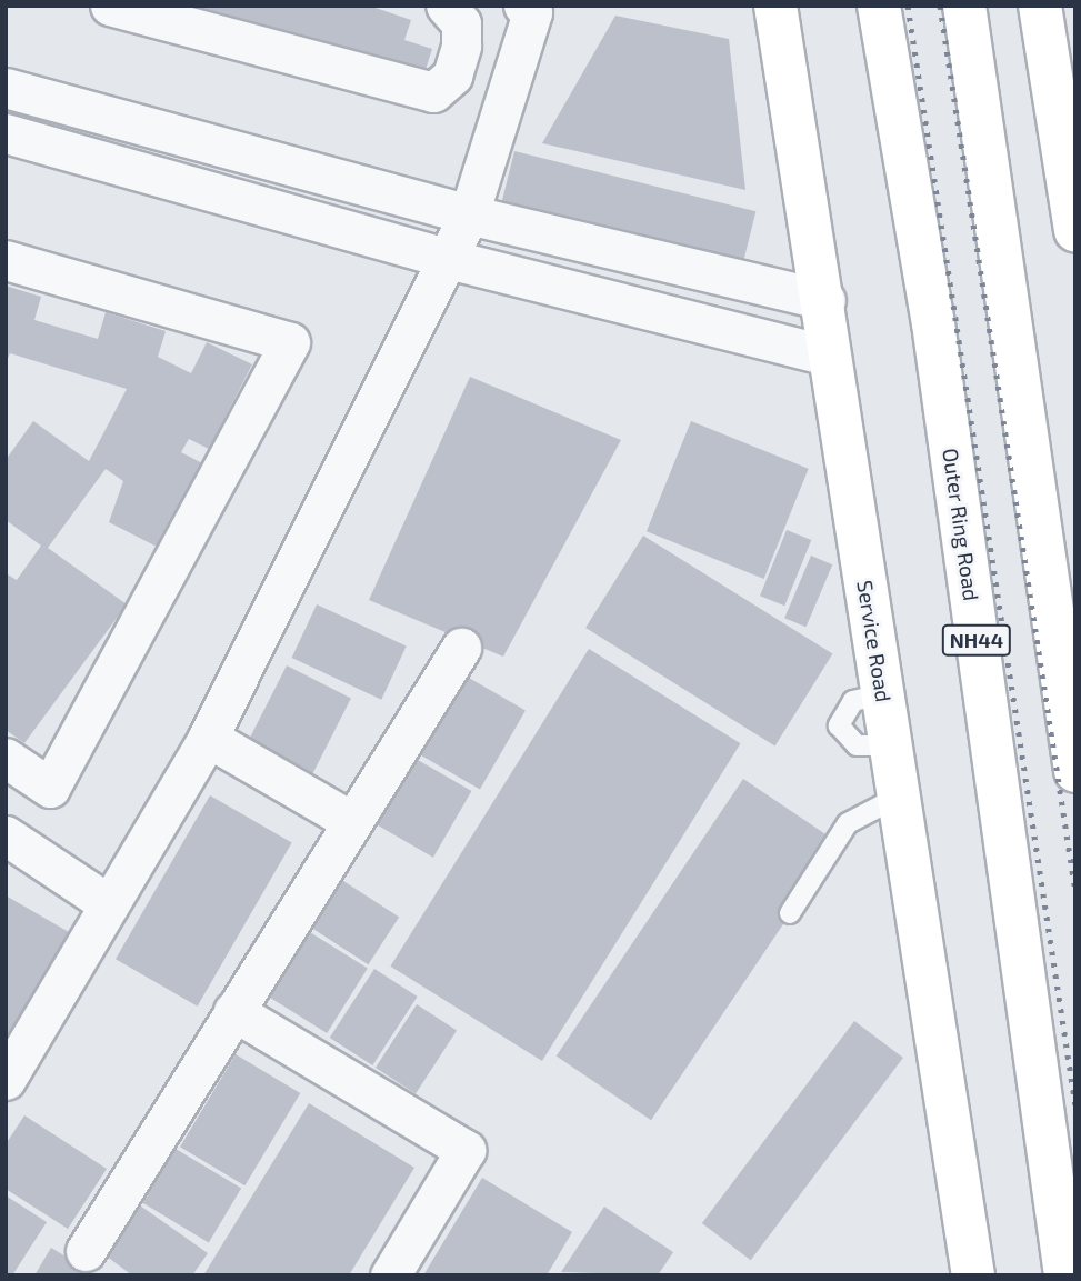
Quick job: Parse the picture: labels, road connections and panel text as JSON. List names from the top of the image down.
{
  "streets": {
    "main road": ["Outer Ring Road", "NH44", "Service Road"]
  }
}
